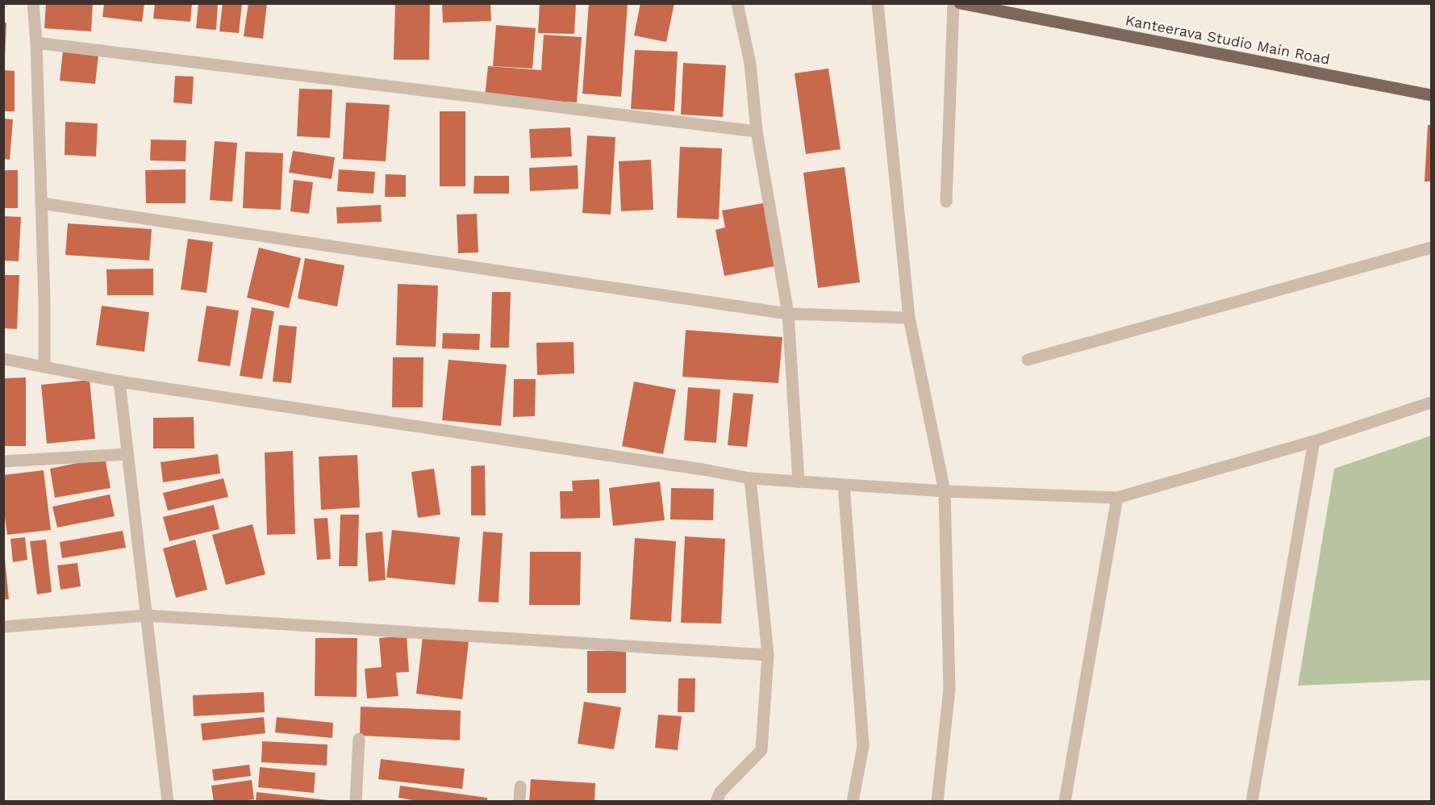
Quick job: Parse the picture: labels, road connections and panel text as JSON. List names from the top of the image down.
{
  "streets": {
    "main road": ["Kanteerava Studio Main Road"]
  }
}
